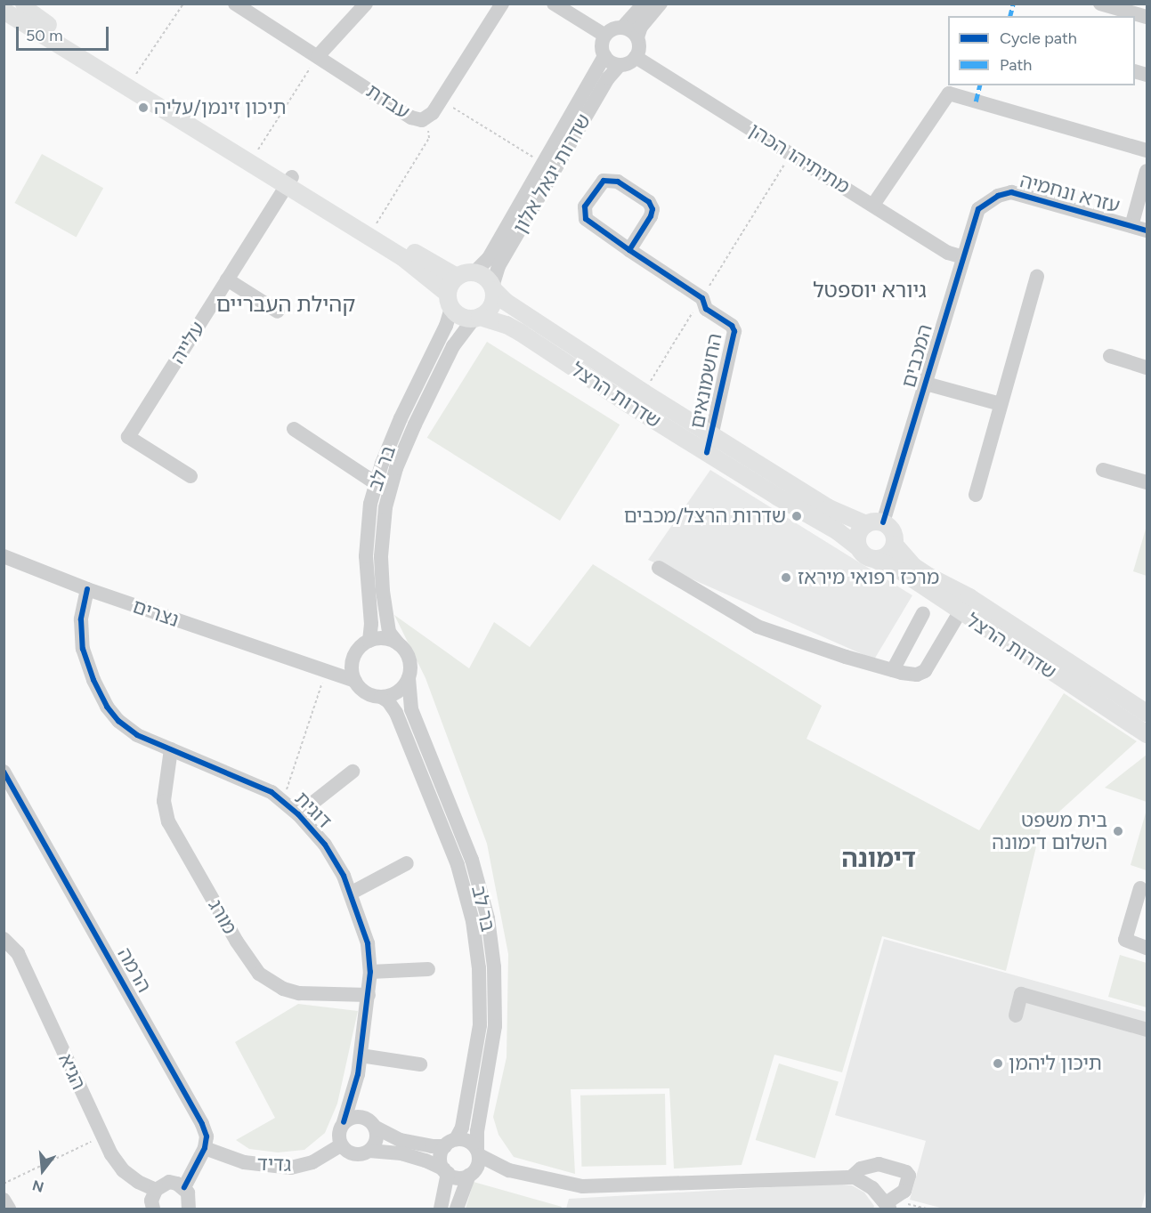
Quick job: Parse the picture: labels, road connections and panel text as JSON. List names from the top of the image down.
{
  "streets": {
    "main road": ["שדרות הרצל"],
    "street": [
      "עבדת",
      "מתיתיהו הכהן",
      "שדרות יגאל אלון",
      "עזרא ונחמיה",
      "עלייה",
      "המכבים",
      "החשמונאים",
      "בר לב",
      "נצרים",
      "דוגית",
      "מורג",
      "הרמה",
      "הגיא",
      "גדיד"
    ]
  },
  "crossings": [
    ["מתיתיהו הכהן", "שדרות יגאל אלון"],
    ["מתיתיהו הכהן", "המכבים"],
    ["שדרות יגאל אלון", "שדרות הרצל"],
    ["שדרות יגאל אלון", "בר לב"],
    ["עזרא ונחמיה", "המכבים"],
    ["המכבים", "שדרות הרצל"],
    ["החשמונאים", "שדרות הרצל"],
    ["שדרות הרצל", "בר לב"],
    ["בר לב", "נצרים"],
    ["נצרים", "דוגית"],
    ["דוגית", "מורג"],
    ["דוגית", "גדיד"],
    ["הרמה", "גדיד"]
  ],
  "districts": ["גיורא יוספטל", "קהילת העבריים", "דימונה"],
  "places": [
    "תיכון זינמן/עליה",
    "שדרות הרצל/מכבים",
    "מרכז רפואי מיראז",
    "בית משפט השלום דימונה",
    "תיכון ליהמן"
  ],
  "legend": ["Cycle path", "Path"],
  "scale_bar": "50 m",
  "north": "bottom"
}
